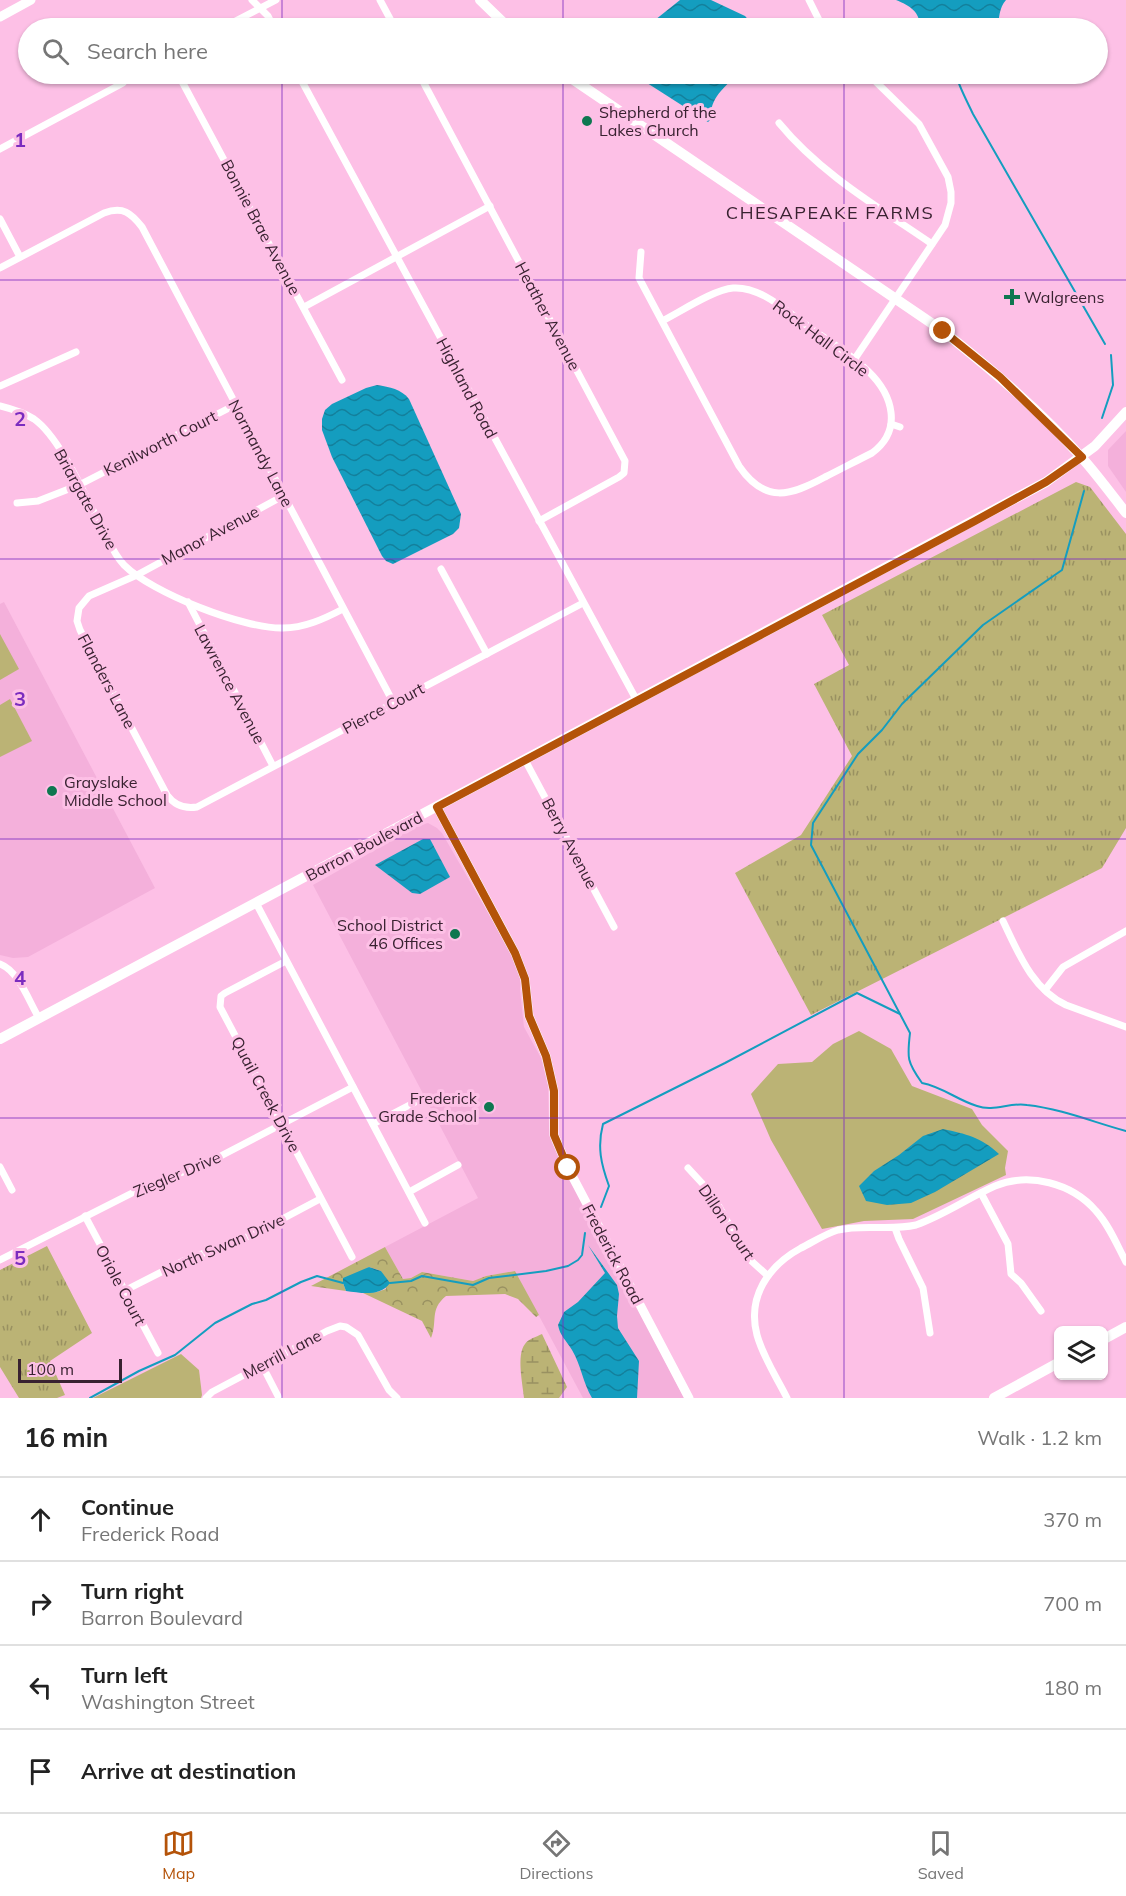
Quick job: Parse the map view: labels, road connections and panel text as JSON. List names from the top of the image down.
{
  "streets": {
    "main road": ["Barron Boulevard"],
    "street": [
      "Bonnie Brae Avenue",
      "Heather Avenue",
      "Rock Hall Circle",
      "Highland Road",
      "Kenilworth Court",
      "Normandy Lane",
      "Briargate Drive",
      "Manor Avenue",
      "Flanders Lane",
      "Lawrence Avenue",
      "Pierce Court",
      "Berry Avenue",
      "Quail Creek Drive",
      "Ziegler Drive",
      "Dillon Court",
      "North Swan Drive",
      "Frederick Road",
      "Oriole Court",
      "Merrill Lane"
    ]
  },
  "crossings": [
    ["Heather Avenue", "Highland Road"],
    ["Highland Road", "Pierce Court"],
    ["Highland Road", "Barron Boulevard"],
    ["Kenilworth Court", "Normandy Lane"],
    ["Kenilworth Court", "Briargate Drive"],
    ["Normandy Lane", "Briargate Drive"],
    ["Normandy Lane", "Manor Avenue"],
    ["Normandy Lane", "Pierce Court"],
    ["Briargate Drive", "Manor Avenue"],
    ["Briargate Drive", "Flanders Lane"],
    ["Briargate Drive", "Lawrence Avenue"],
    ["Manor Avenue", "Flanders Lane"],
    ["Flanders Lane", "Pierce Court"],
    ["Lawrence Avenue", "Pierce Court"],
    ["Berry Avenue", "Barron Boulevard"],
    ["Barron Boulevard", "Frederick Road"],
    ["Quail Creek Drive", "Ziegler Drive"],
    ["Quail Creek Drive", "North Swan Drive"],
    ["Ziegler Drive", "Oriole Court"],
    ["North Swan Drive", "Oriole Court"]
  ],
  "districts": ["CHESAPEAKE FARMS"],
  "places": {
    "other": [
      "Shepherd of the Lakes Church",
      "Grayslake Middle School",
      "School District 46 Offices",
      "Frederick Grade School"
    ],
    "health": ["Walgreens"]
  },
  "scale_bar": "100 m",
  "page": {
    "search": "Search here",
    "scale": "100 m",
    "heading": ["16 min", "Walk · 1.2 km"],
    "list": [
      ["Continue", "Frederick Road", "370 m"],
      ["Turn right", "Barron Boulevard", "700 m"],
      ["Turn left", "Washington Street", "180 m"],
      "Arrive at destination"
    ],
    "nav": ["Map", "Directions", "Saved"]
  },
  "grid": {
    "rows": [
      "1",
      "2",
      "3",
      "4",
      "5"
    ]
  }
}
